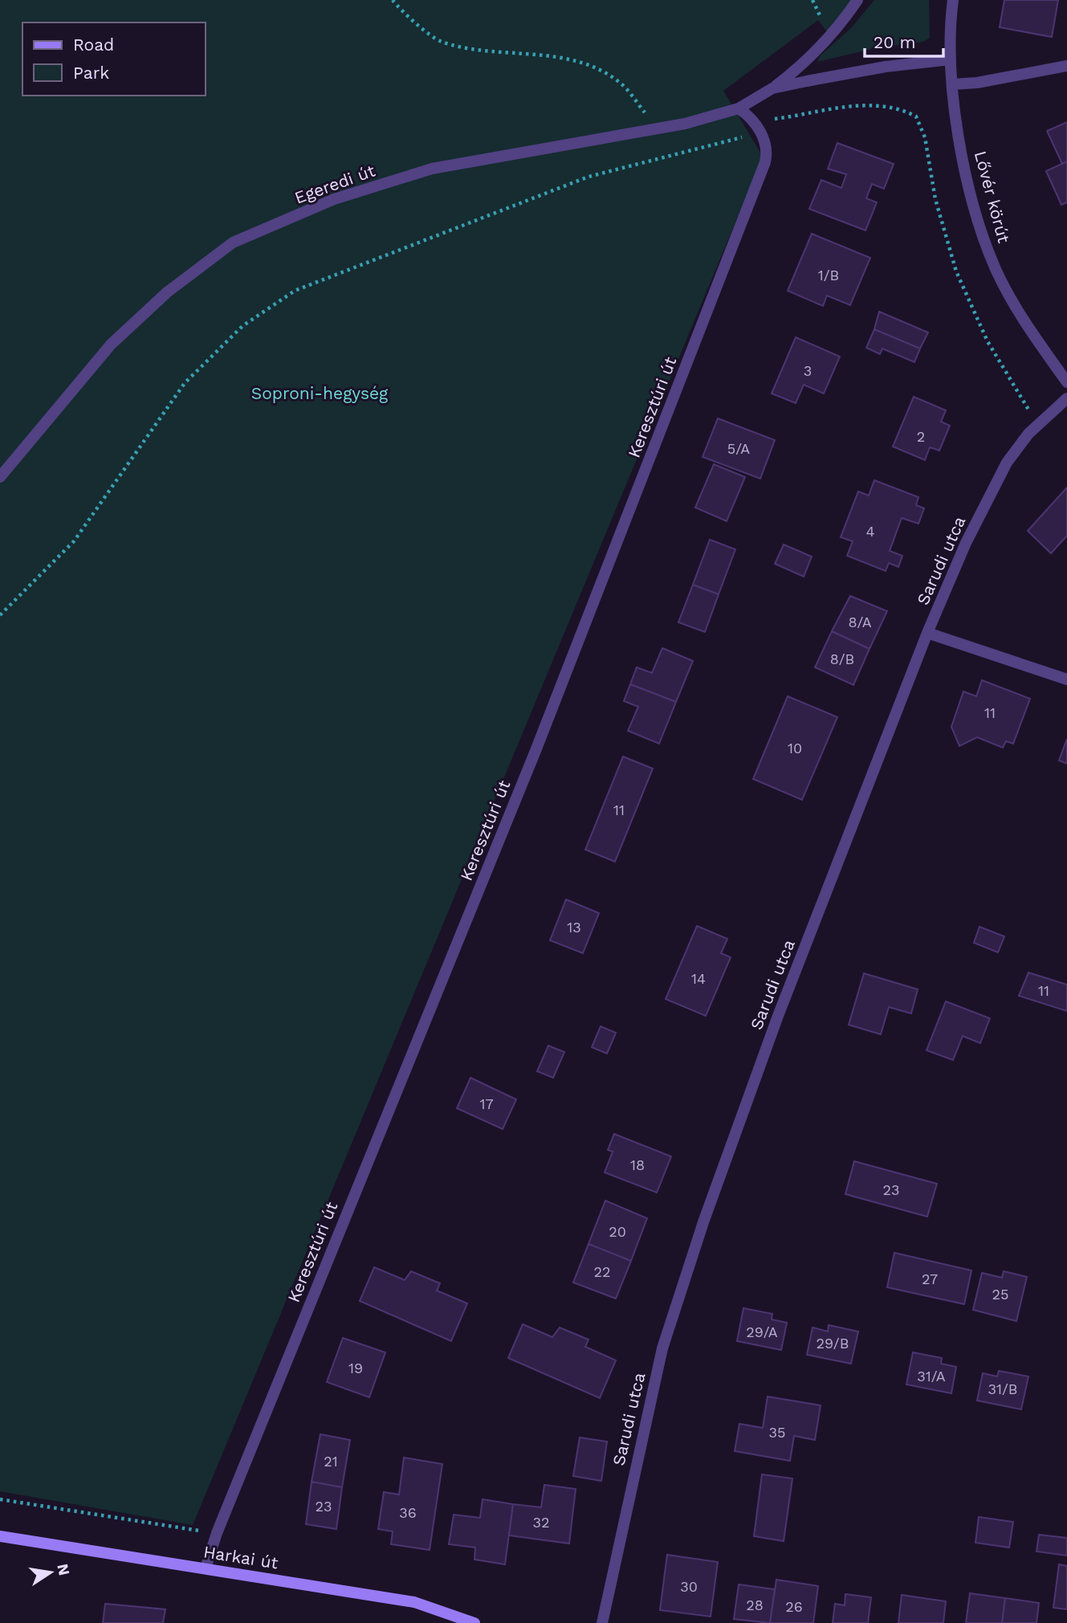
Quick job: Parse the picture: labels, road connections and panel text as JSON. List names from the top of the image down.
{
  "streets": {
    "main road": ["Harkai út"],
    "street": [
      "Egeredi út",
      "Lővér körút",
      "Keresztúri út",
      "Sarudi utca"
    ]
  },
  "crossings": [
    ["Egeredi út", "Lővér körút"],
    ["Keresztúri út", "Harkai út"]
  ],
  "parks": ["Soproni-hegység"],
  "house_numbers": [
    "1/B",
    "3",
    "2",
    "5/A",
    "4",
    "8/A",
    "8/B",
    "11",
    "10",
    "11",
    "13",
    "14",
    "11",
    "17",
    "18",
    "23",
    "20",
    "22",
    "27",
    "25",
    "29/A",
    "29/B",
    "19",
    "31/A",
    "31/B",
    "35",
    "21",
    "23",
    "36",
    "32",
    "30",
    "28",
    "26"
  ],
  "legend": ["Road", "Park"],
  "scale_bar": "20 m",
  "north": "right"
}
